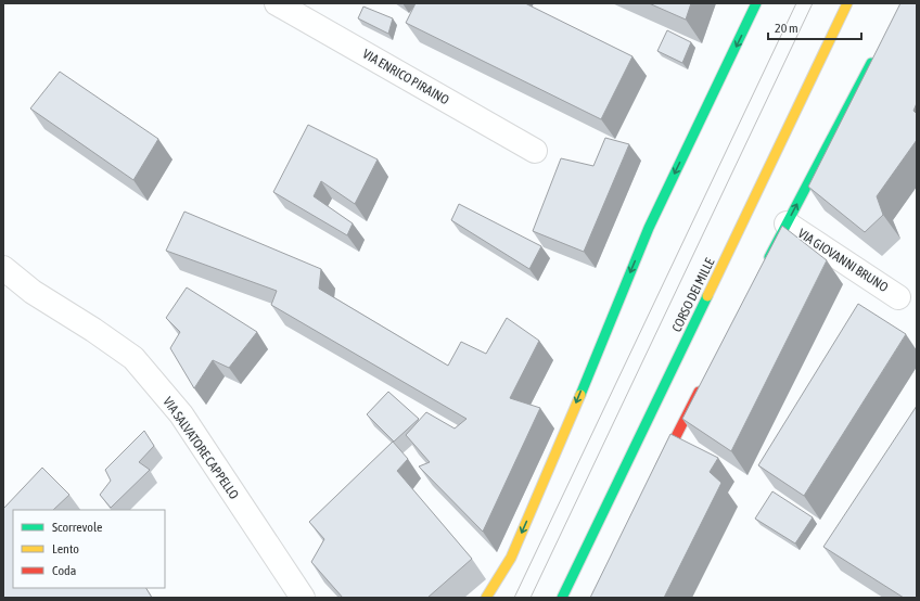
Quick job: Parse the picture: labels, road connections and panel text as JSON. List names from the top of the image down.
{
  "streets": {
    "street": [
      "VIA ENRICO PIRAINO",
      "VIA GIOVANNI BRUNO",
      "CORSO DEI MILLE",
      "VIA SALVATORE CAPPELLO"
    ]
  },
  "legend": ["Scorrevole", "Lento", "Coda"],
  "scale_bar": "20 m"
}
